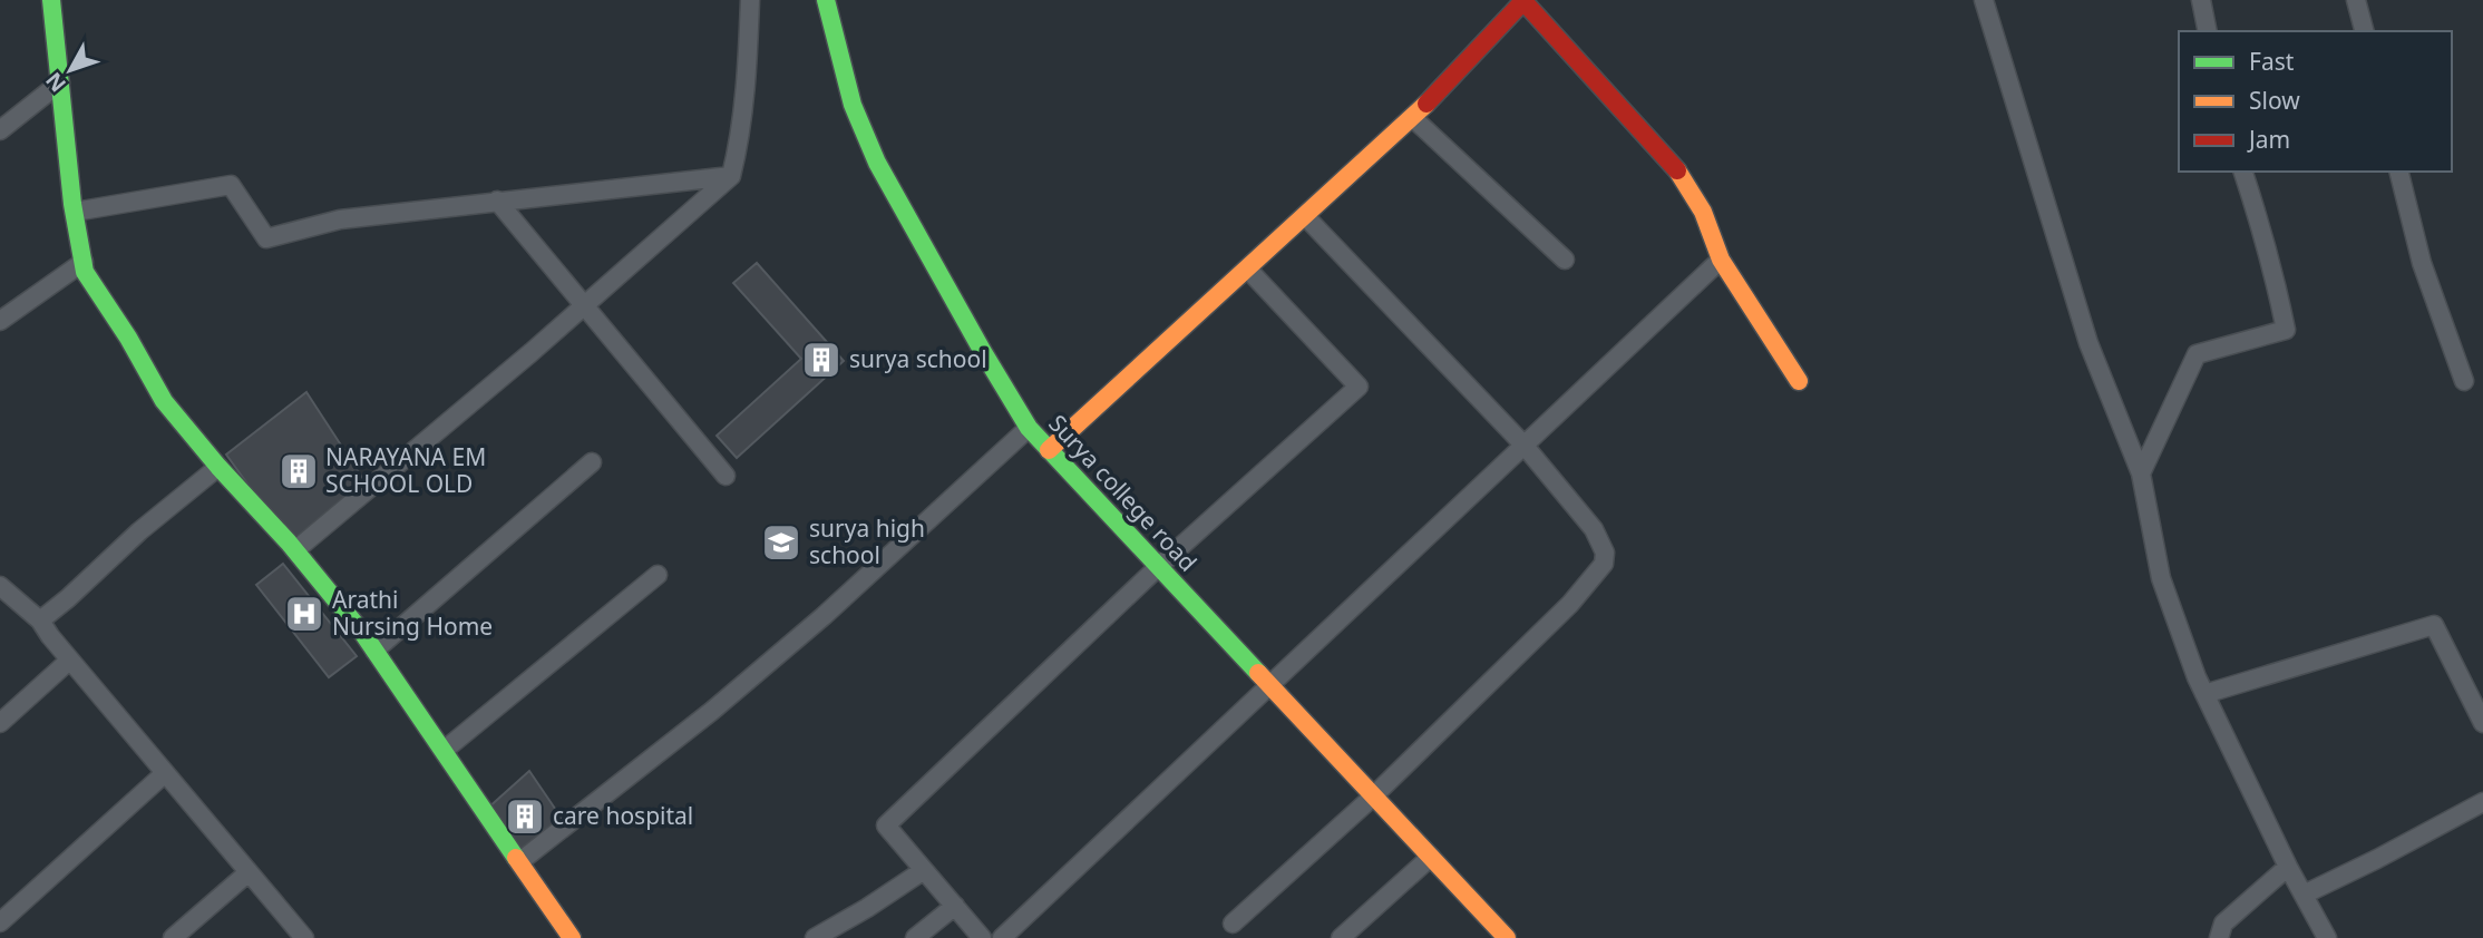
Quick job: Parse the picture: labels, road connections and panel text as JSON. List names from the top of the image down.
{
  "streets": {
    "street": ["Surya college road"]
  },
  "places": {
    "building": ["surya school", "NARAYANA EM SCHOOL OLD", "care hospital"],
    "school or university": ["surya high school"],
    "hospital": ["Arathi Nursing Home"]
  },
  "legend": ["Fast", "Slow", "Jam"],
  "north": "bottom left"
}
